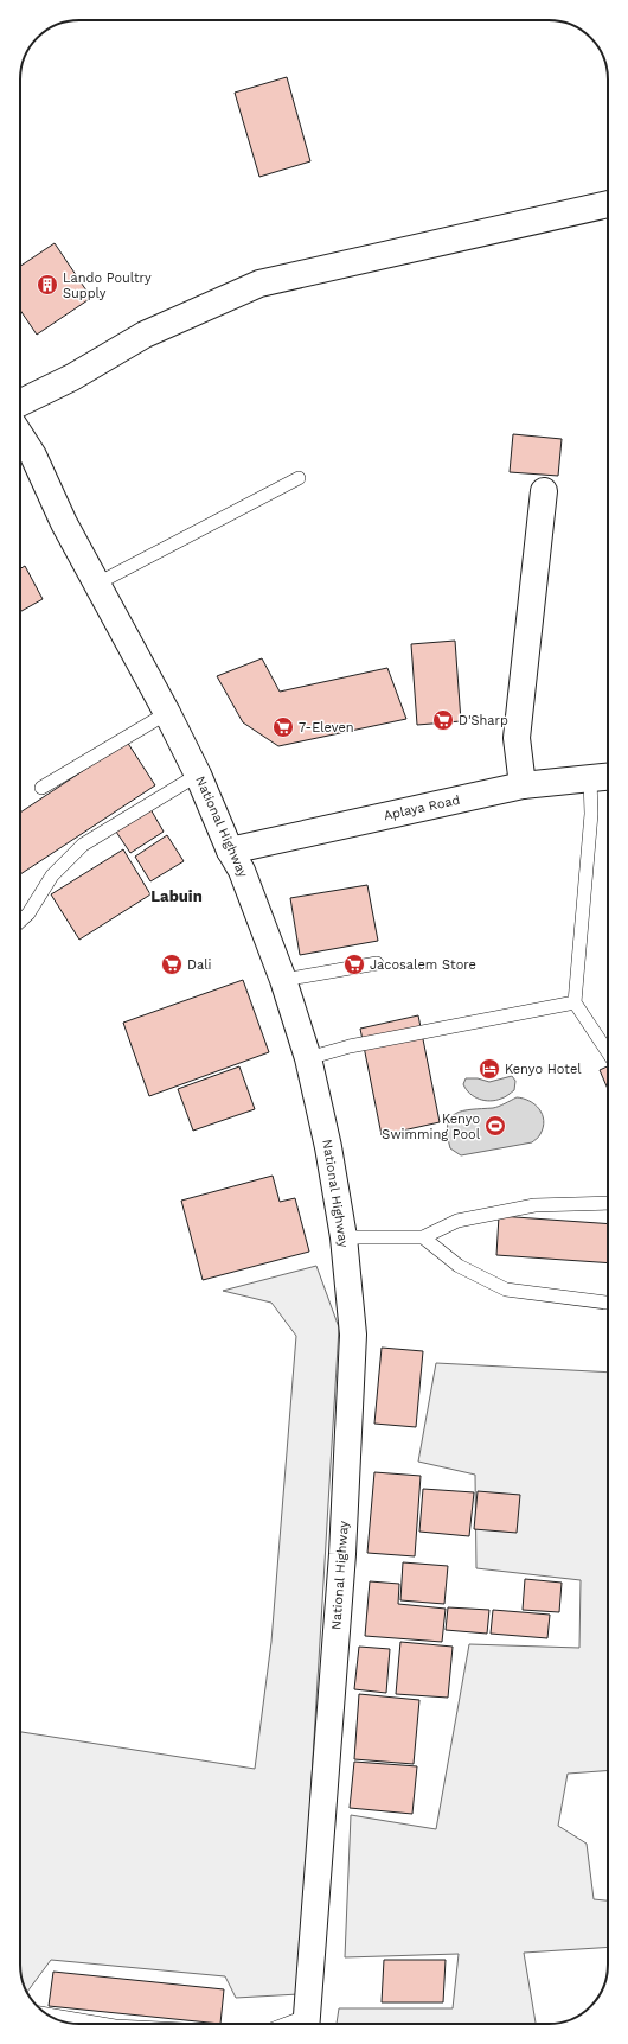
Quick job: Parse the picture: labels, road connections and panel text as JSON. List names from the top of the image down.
{
  "streets": {
    "main road": ["Aplaya Road", "National Highway"]
  },
  "crossings": [
    ["Aplaya Road", "National Highway"]
  ],
  "districts": ["Labuin"],
  "places": {
    "building": ["Lando Poultry Supply"],
    "supermarket": [
      "D'Sharp",
      "7-Eleven",
      "Dali",
      "Jacosalem Store"
    ],
    "hotel": ["Kenyo Hotel"],
    "sports": ["Kenyo Swimming Pool"]
  }
}
